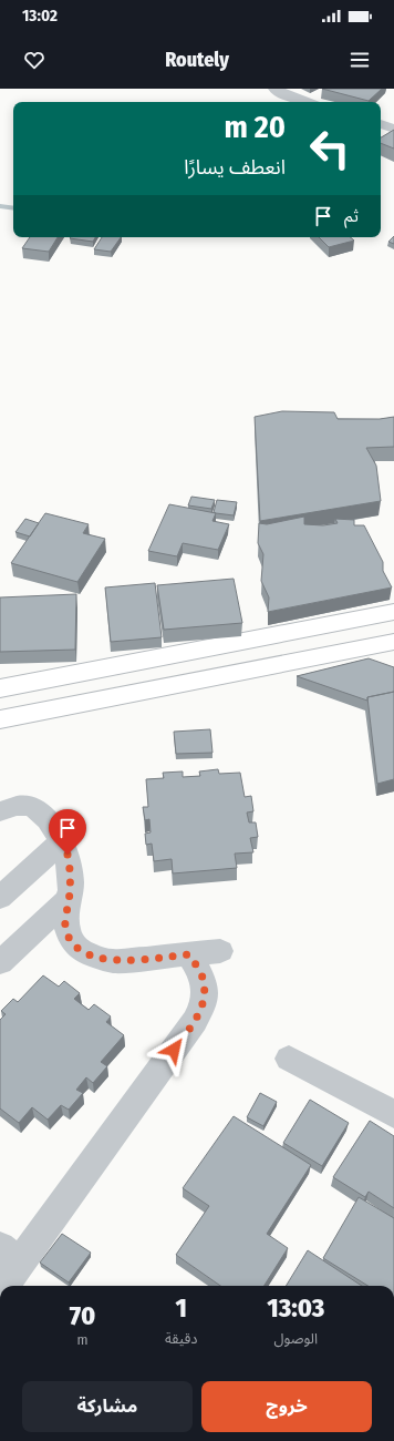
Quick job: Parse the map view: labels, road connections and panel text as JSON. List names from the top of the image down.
{
  "page": {
    "status": "13:02",
    "header": "Routely",
    "turn": ["20 m", "انعطف يسارًا"],
    "then": "ثم",
    "eta": [
      "13:03",
      "الوصول",
      "1",
      "دقيقة",
      "70",
      "m"
    ],
    "buttons": ["خروج", "مشاركة"]
  }
}
